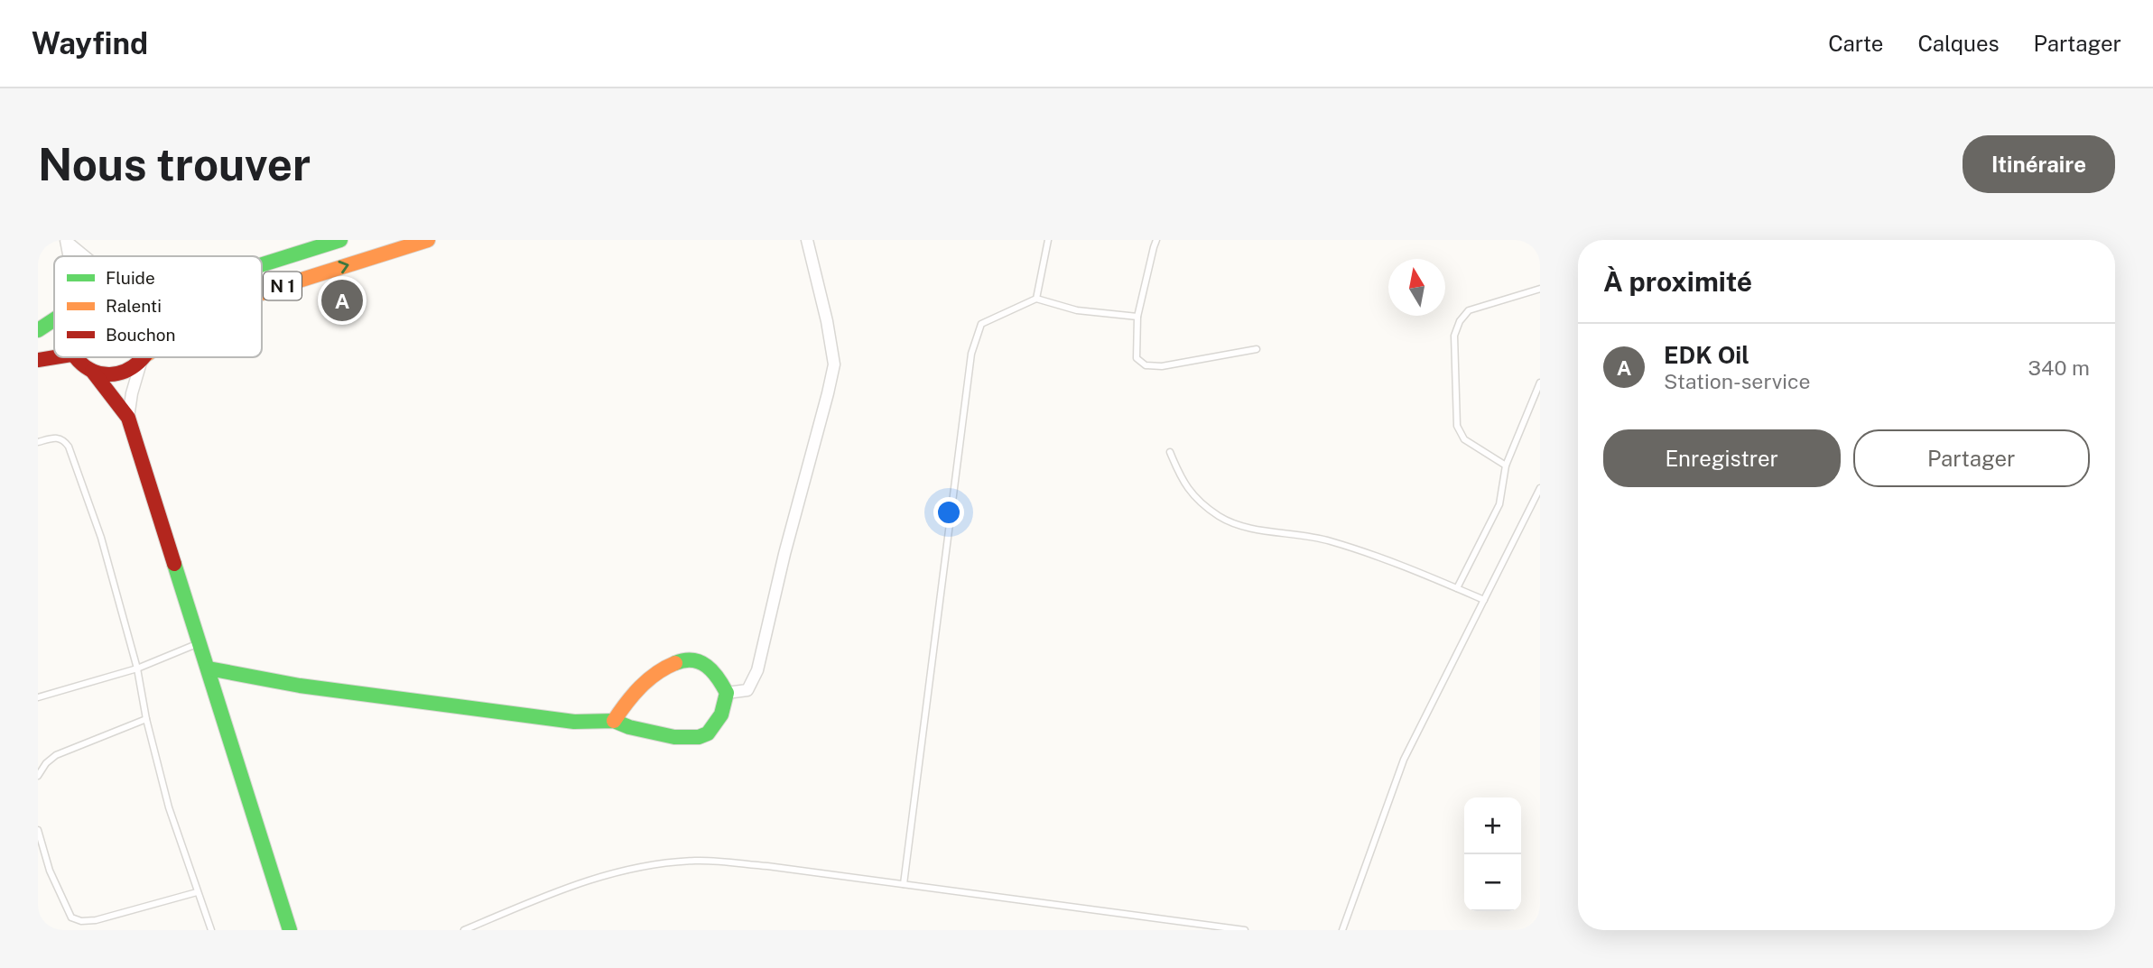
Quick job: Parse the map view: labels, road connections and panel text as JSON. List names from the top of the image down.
{
  "streets": {
    "main road": ["N 1"]
  },
  "legend": ["Fluide", "Ralenti", "Bouchon"],
  "north": "top",
  "page": {
    "header": "Wayfind",
    "nav": ["Carte", "Calques", "Partager"],
    "buttons": [
      "Itinéraire",
      ["Enregistrer", "Partager"]
    ],
    "title": "Nous trouver",
    "heading": "À proximité",
    "pins": "A",
    "list": [
      {
        "mark": "A",
        "name": "EDK Oil",
        "note": "Station-service",
        "value": "340 m"
      }
    ],
    "map_buttons": ["+", "−"]
  }
}
